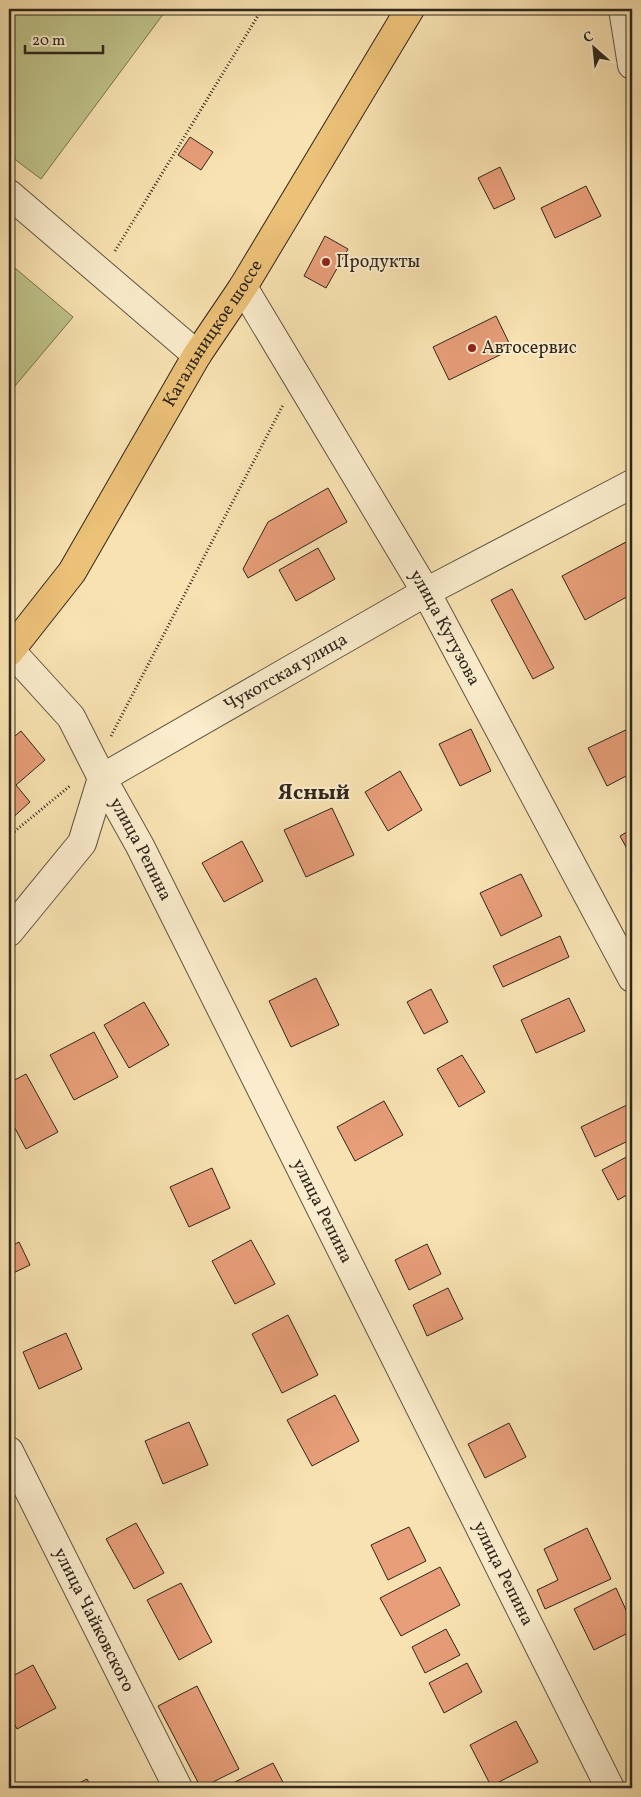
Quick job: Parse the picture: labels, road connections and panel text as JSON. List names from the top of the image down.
{
  "streets": {
    "main road": ["Кагальницкое шоссе"],
    "street": [
      "улица Кутузова",
      "Чукотская улица",
      "улица Репина",
      "улица Чайковского"
    ]
  },
  "crossings": [
    ["Кагальницкое шоссе", "улица Кутузова"],
    ["Кагальницкое шоссе", "улица Репина"],
    ["улица Кутузова", "Чукотская улица"],
    ["Чукотская улица", "улица Репина"]
  ],
  "districts": ["Ясный"],
  "places": ["Продукты", "Автосервис"],
  "scale_bar": "20 m",
  "north": "top left"
}
